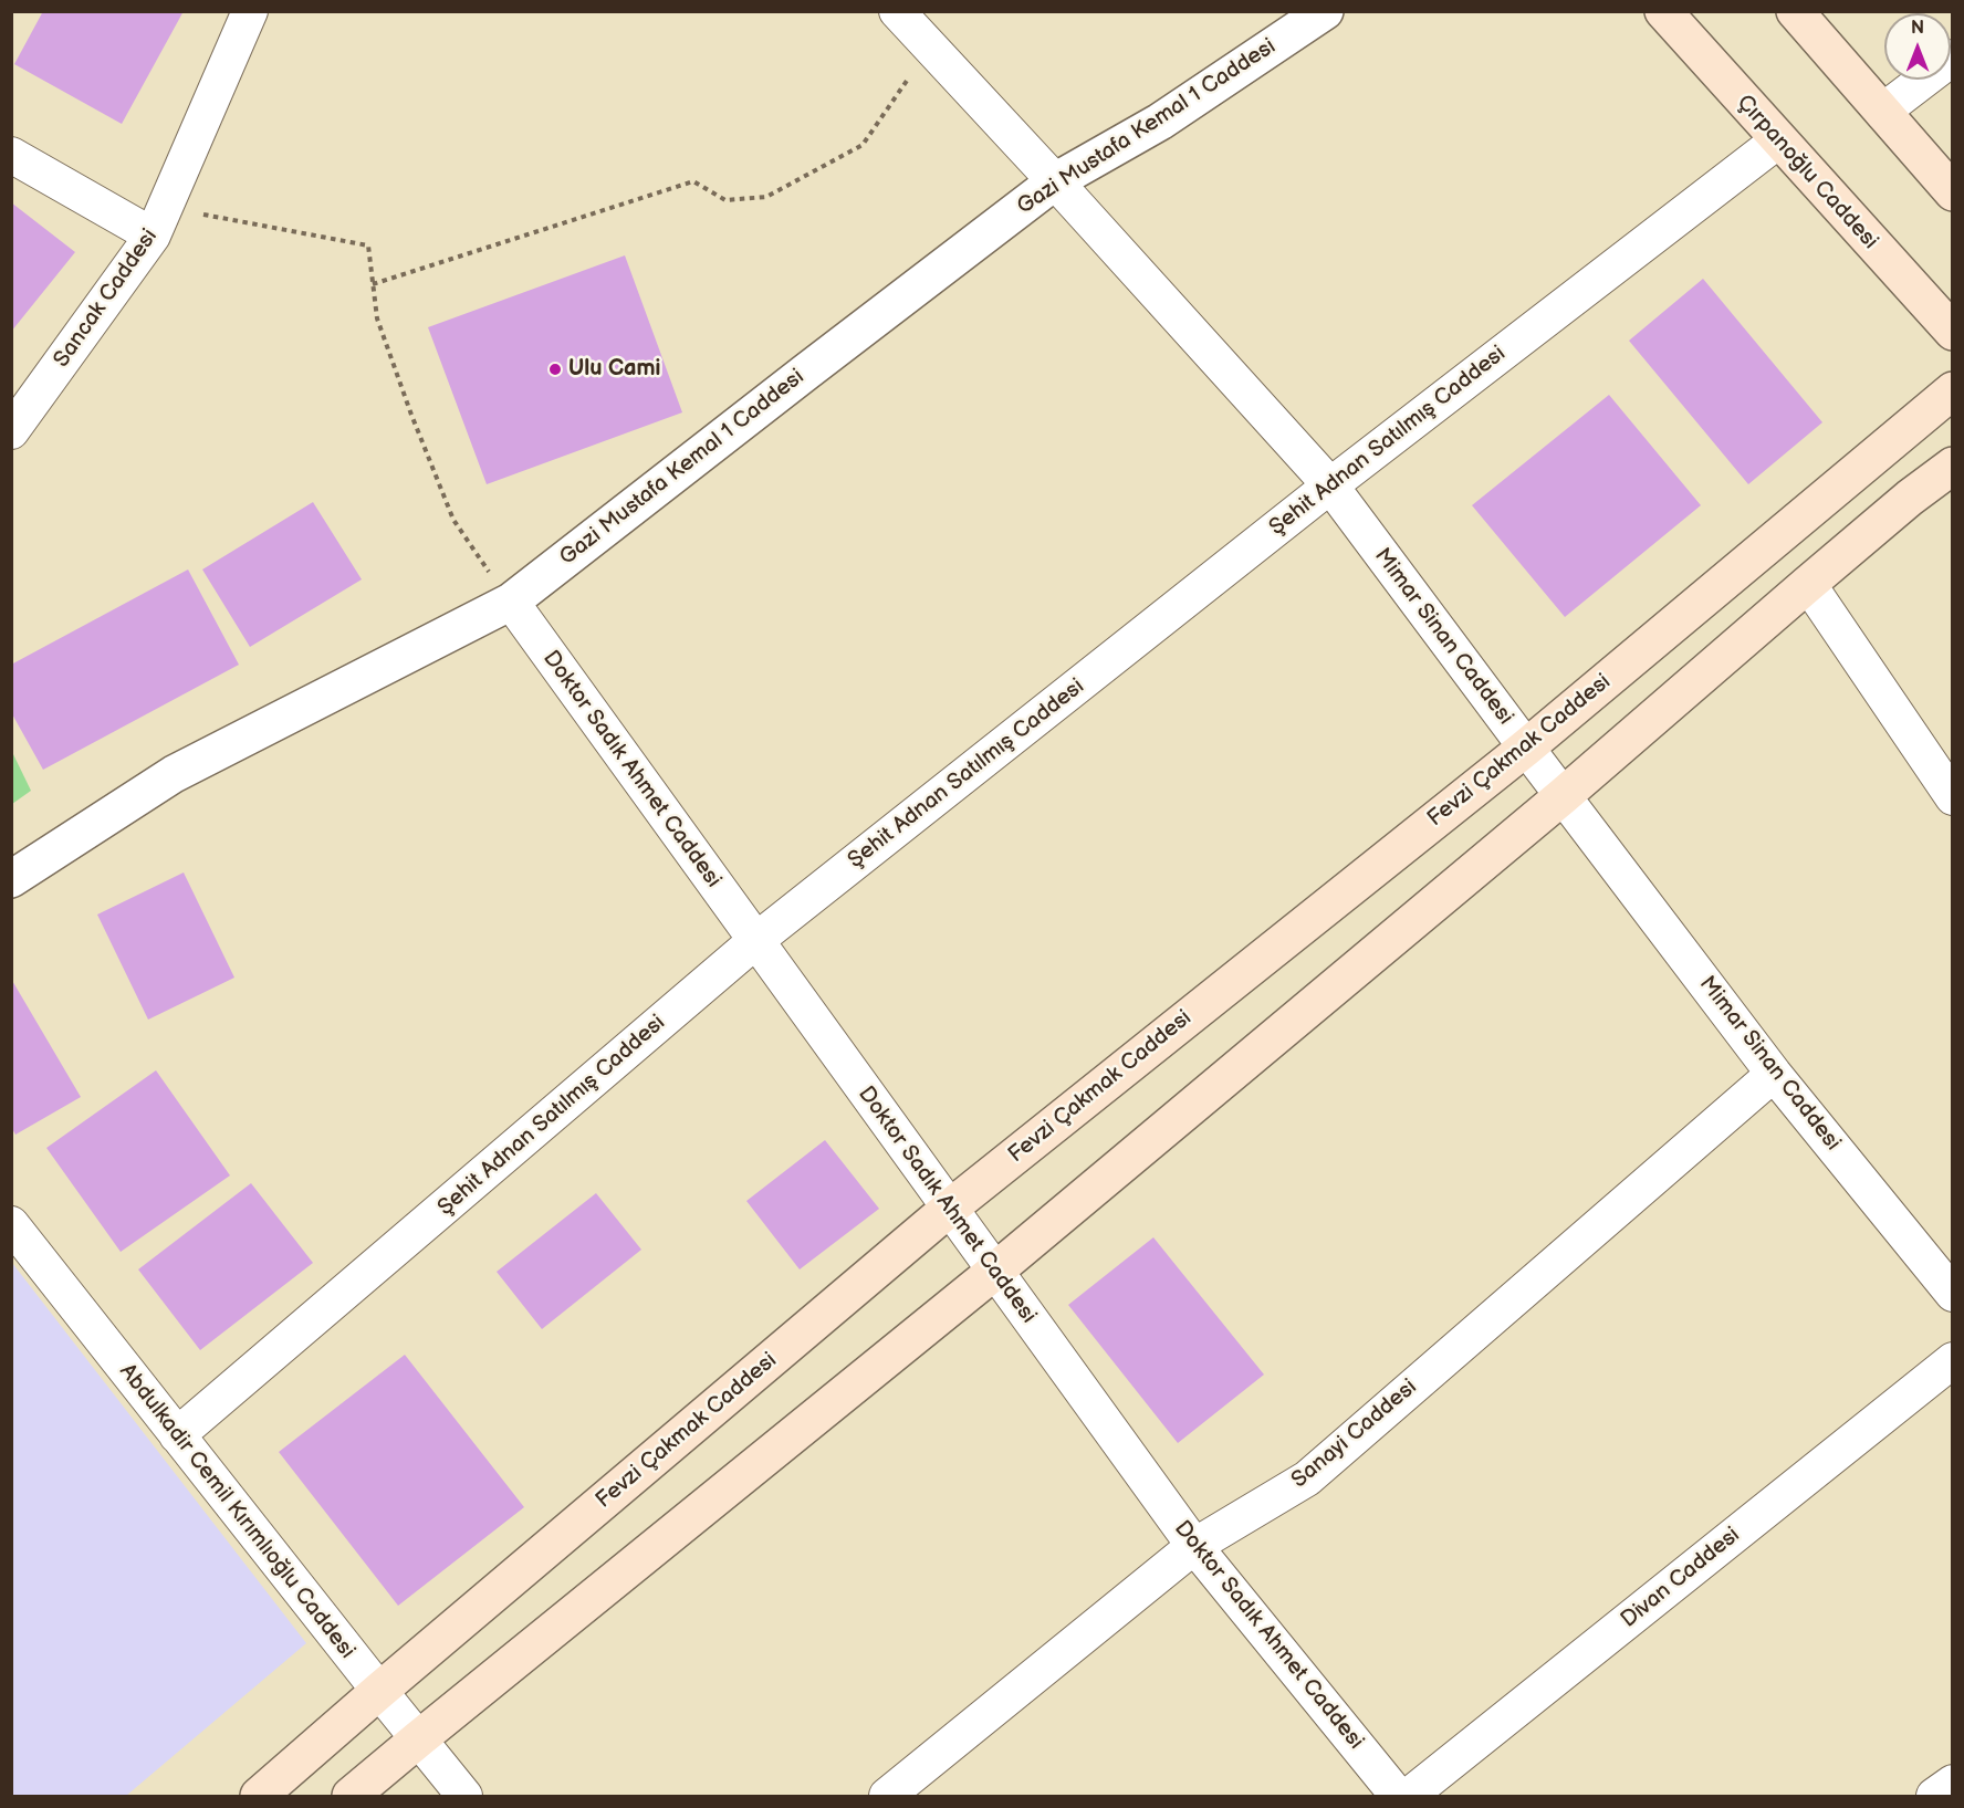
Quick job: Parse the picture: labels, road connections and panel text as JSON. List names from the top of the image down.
{
  "streets": {
    "main road": ["Çırpanoğlu Caddesi", "Fevzi Çakmak Caddesi"],
    "street": [
      "Gazi Mustafa Kemal 1 Caddesi",
      "Sancak Caddesi",
      "Şehit Adnan Satılmış Caddesi",
      "Mimar Sinan Caddesi",
      "Doktor Sadık Ahmet Caddesi",
      "Sanayi Caddesi",
      "Abdulkadir Cemil Kırımlıoğlu Caddesi",
      "Divan Caddesi"
    ]
  },
  "crossings": [
    ["Gazi Mustafa Kemal 1 Caddesi", "Mimar Sinan Caddesi"],
    ["Gazi Mustafa Kemal 1 Caddesi", "Doktor Sadık Ahmet Caddesi"],
    ["Çırpanoğlu Caddesi", "Şehit Adnan Satılmış Caddesi"],
    ["Şehit Adnan Satılmış Caddesi", "Mimar Sinan Caddesi"],
    ["Şehit Adnan Satılmış Caddesi", "Doktor Sadık Ahmet Caddesi"],
    ["Şehit Adnan Satılmış Caddesi", "Abdulkadir Cemil Kırımlıoğlu Caddesi"],
    ["Mimar Sinan Caddesi", "Fevzi Çakmak Caddesi"],
    ["Mimar Sinan Caddesi", "Sanayi Caddesi"],
    ["Fevzi Çakmak Caddesi", "Doktor Sadık Ahmet Caddesi"],
    ["Fevzi Çakmak Caddesi", "Abdulkadir Cemil Kırımlıoğlu Caddesi"],
    ["Doktor Sadık Ahmet Caddesi", "Sanayi Caddesi"]
  ],
  "places": ["Ulu Cami"],
  "north": "top"
}
